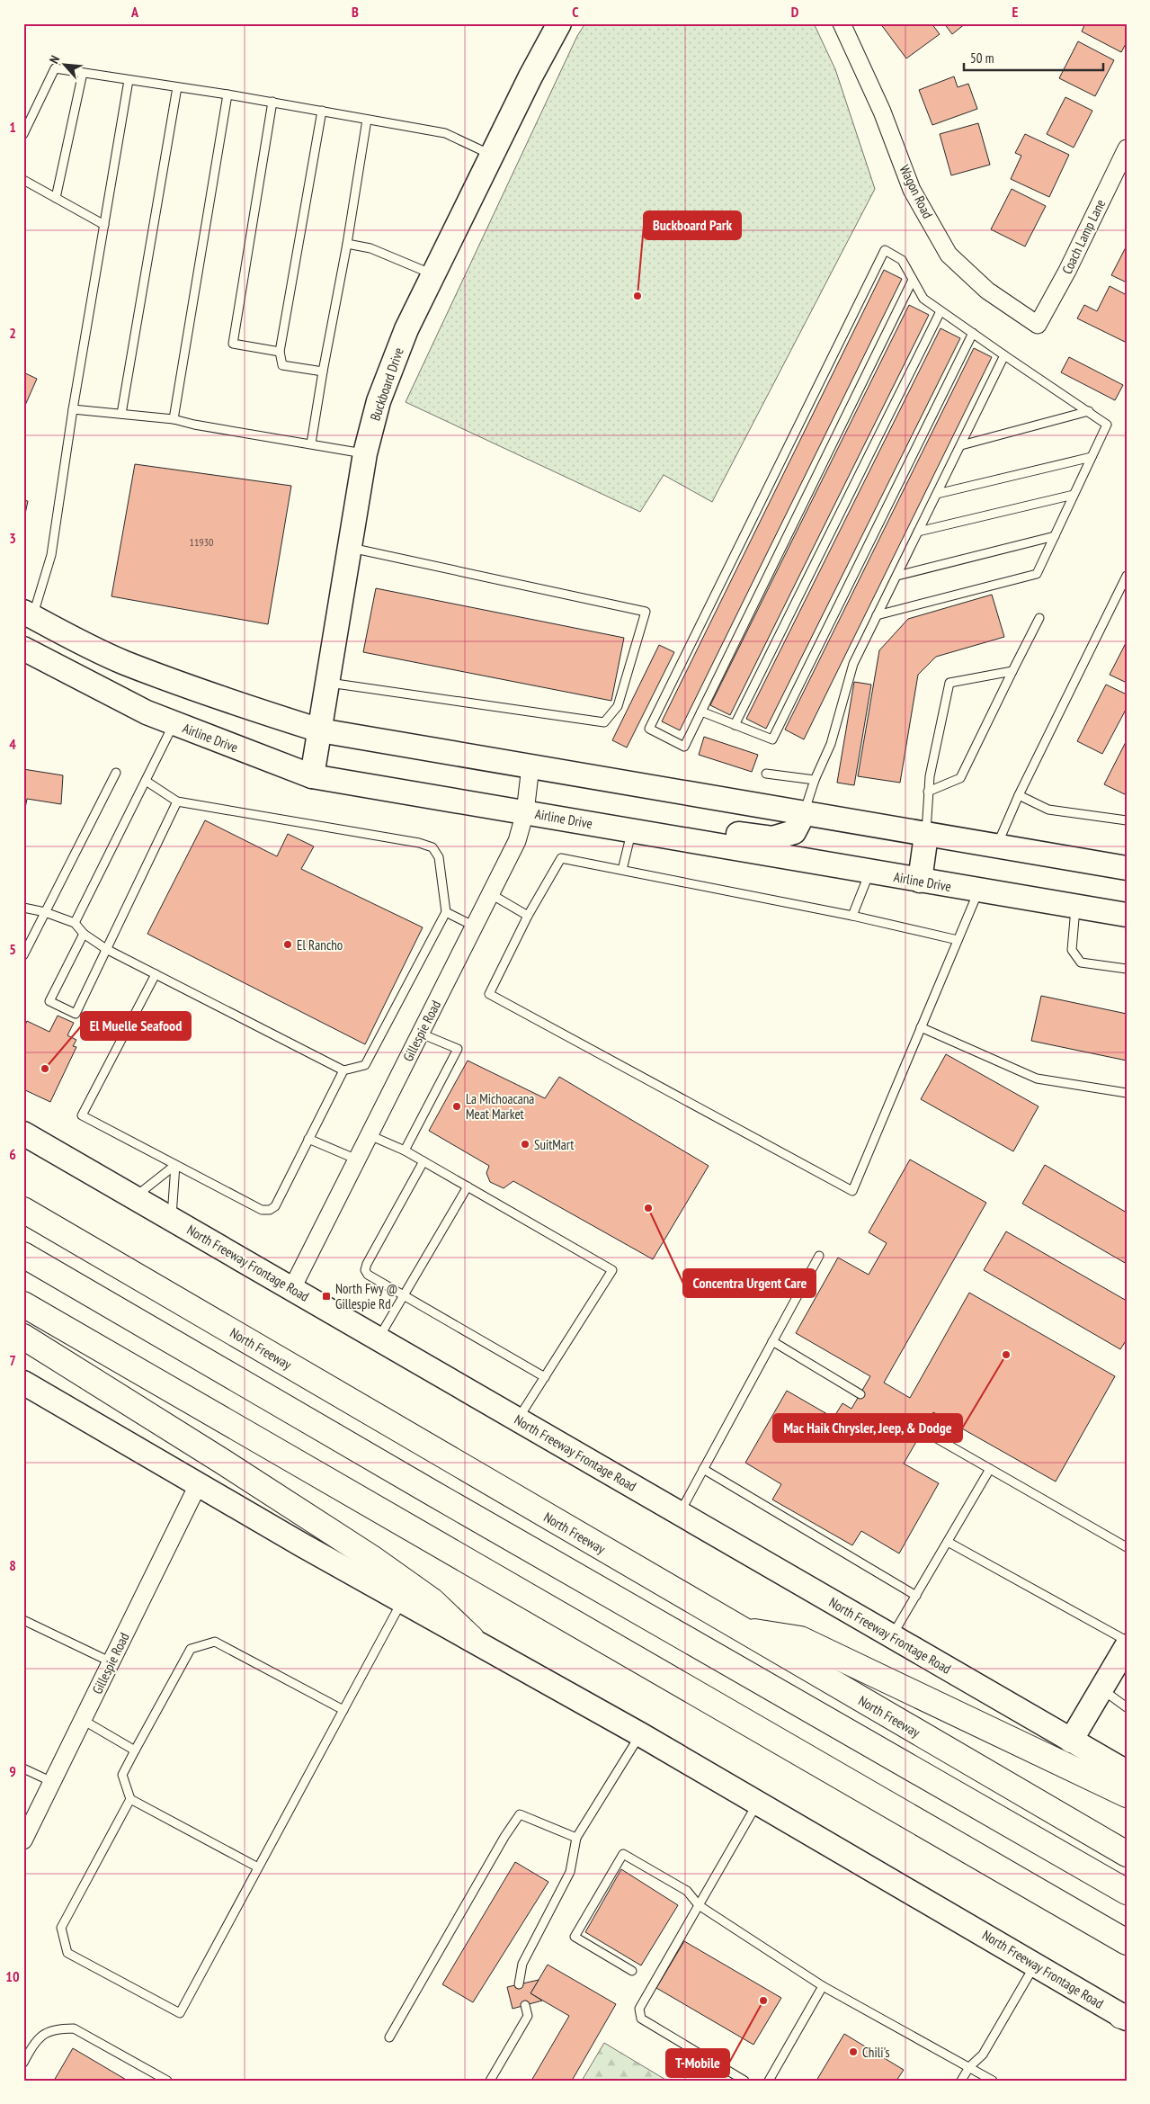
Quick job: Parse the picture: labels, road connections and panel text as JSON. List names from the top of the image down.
{
  "streets": {
    "highway": ["North Freeway"],
    "main road": ["Buckboard Drive", "Airline Drive", "North Freeway Frontage Road"],
    "street": ["Wagon Road", "Coach Lamp Lane", "Gillespie Road"]
  },
  "crossings": [
    ["Wagon Road", "Coach Lamp Lane"],
    ["Buckboard Drive", "Airline Drive"],
    ["Airline Drive", "Gillespie Road"],
    ["Gillespie Road", "North Freeway Frontage Road"]
  ],
  "places": {
    "other": [
      "Buckboard Park",
      "El Rancho",
      "El Muelle Seafood",
      "La Michoacana Meat Market",
      "SuitMart",
      "Concentra Urgent Care",
      "Mac Haik Chrysler, Jeep, & Dodge",
      "T-Mobile",
      "Chili's"
    ],
    "transit": ["North Fwy @ Gillespie Rd"]
  },
  "house_numbers": ["11930"],
  "scale_bar": "50 m",
  "north": "top left",
  "grid": {
    "columns": [
      "A",
      "B",
      "C",
      "D",
      "E"
    ],
    "rows": [
      "1",
      "2",
      "3",
      "4",
      "5",
      "6",
      "7",
      "8",
      "9",
      "10"
    ]
  }
}
